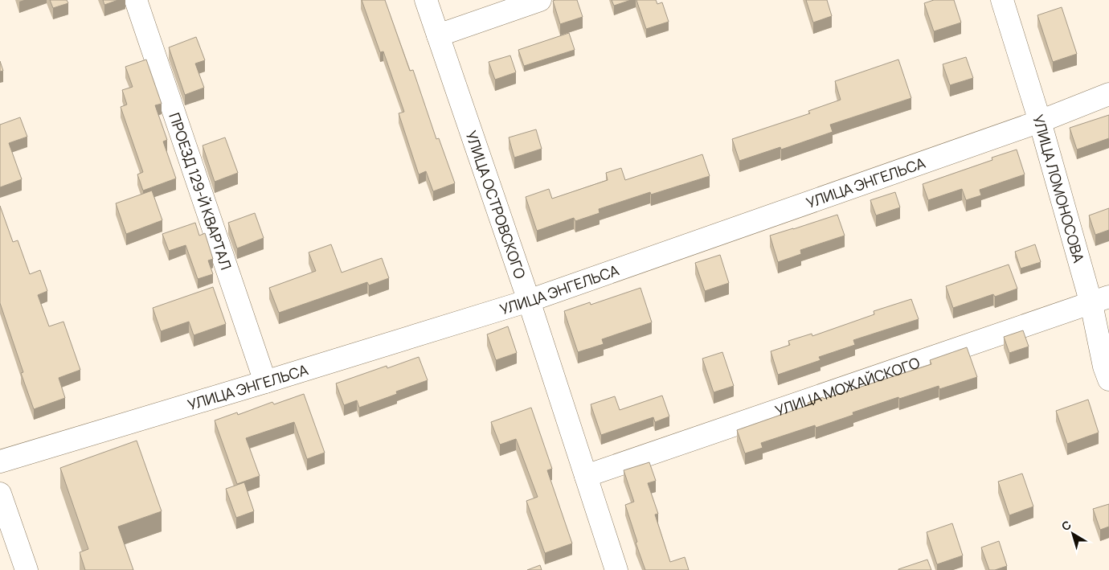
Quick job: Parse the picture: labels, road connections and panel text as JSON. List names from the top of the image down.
{
  "streets": {
    "street": [
      "УЛИЦА ЭНГЕЛЬСА",
      "УЛИЦА ЛОМОНОСОВА",
      "ПРОЕЗД 129-Й КВАРТАЛ",
      "УЛИЦА ОСТРОВСКОГО",
      "УЛИЦА МОЖАЙСКОГО"
    ]
  },
  "crossings": [
    ["УЛИЦА ЭНГЕЛЬСА", "УЛИЦА ЛОМОНОСОВА"],
    ["УЛИЦА ЭНГЕЛЬСА", "ПРОЕЗД 129-Й КВАРТАЛ"],
    ["УЛИЦА ЭНГЕЛЬСА", "УЛИЦА ОСТРОВСКОГО"],
    ["УЛИЦА ЛОМОНОСОВА", "УЛИЦА МОЖАЙСКОГО"],
    ["УЛИЦА ОСТРОВСКОГО", "УЛИЦА МОЖАЙСКОГО"]
  ],
  "north": "top left"
}
